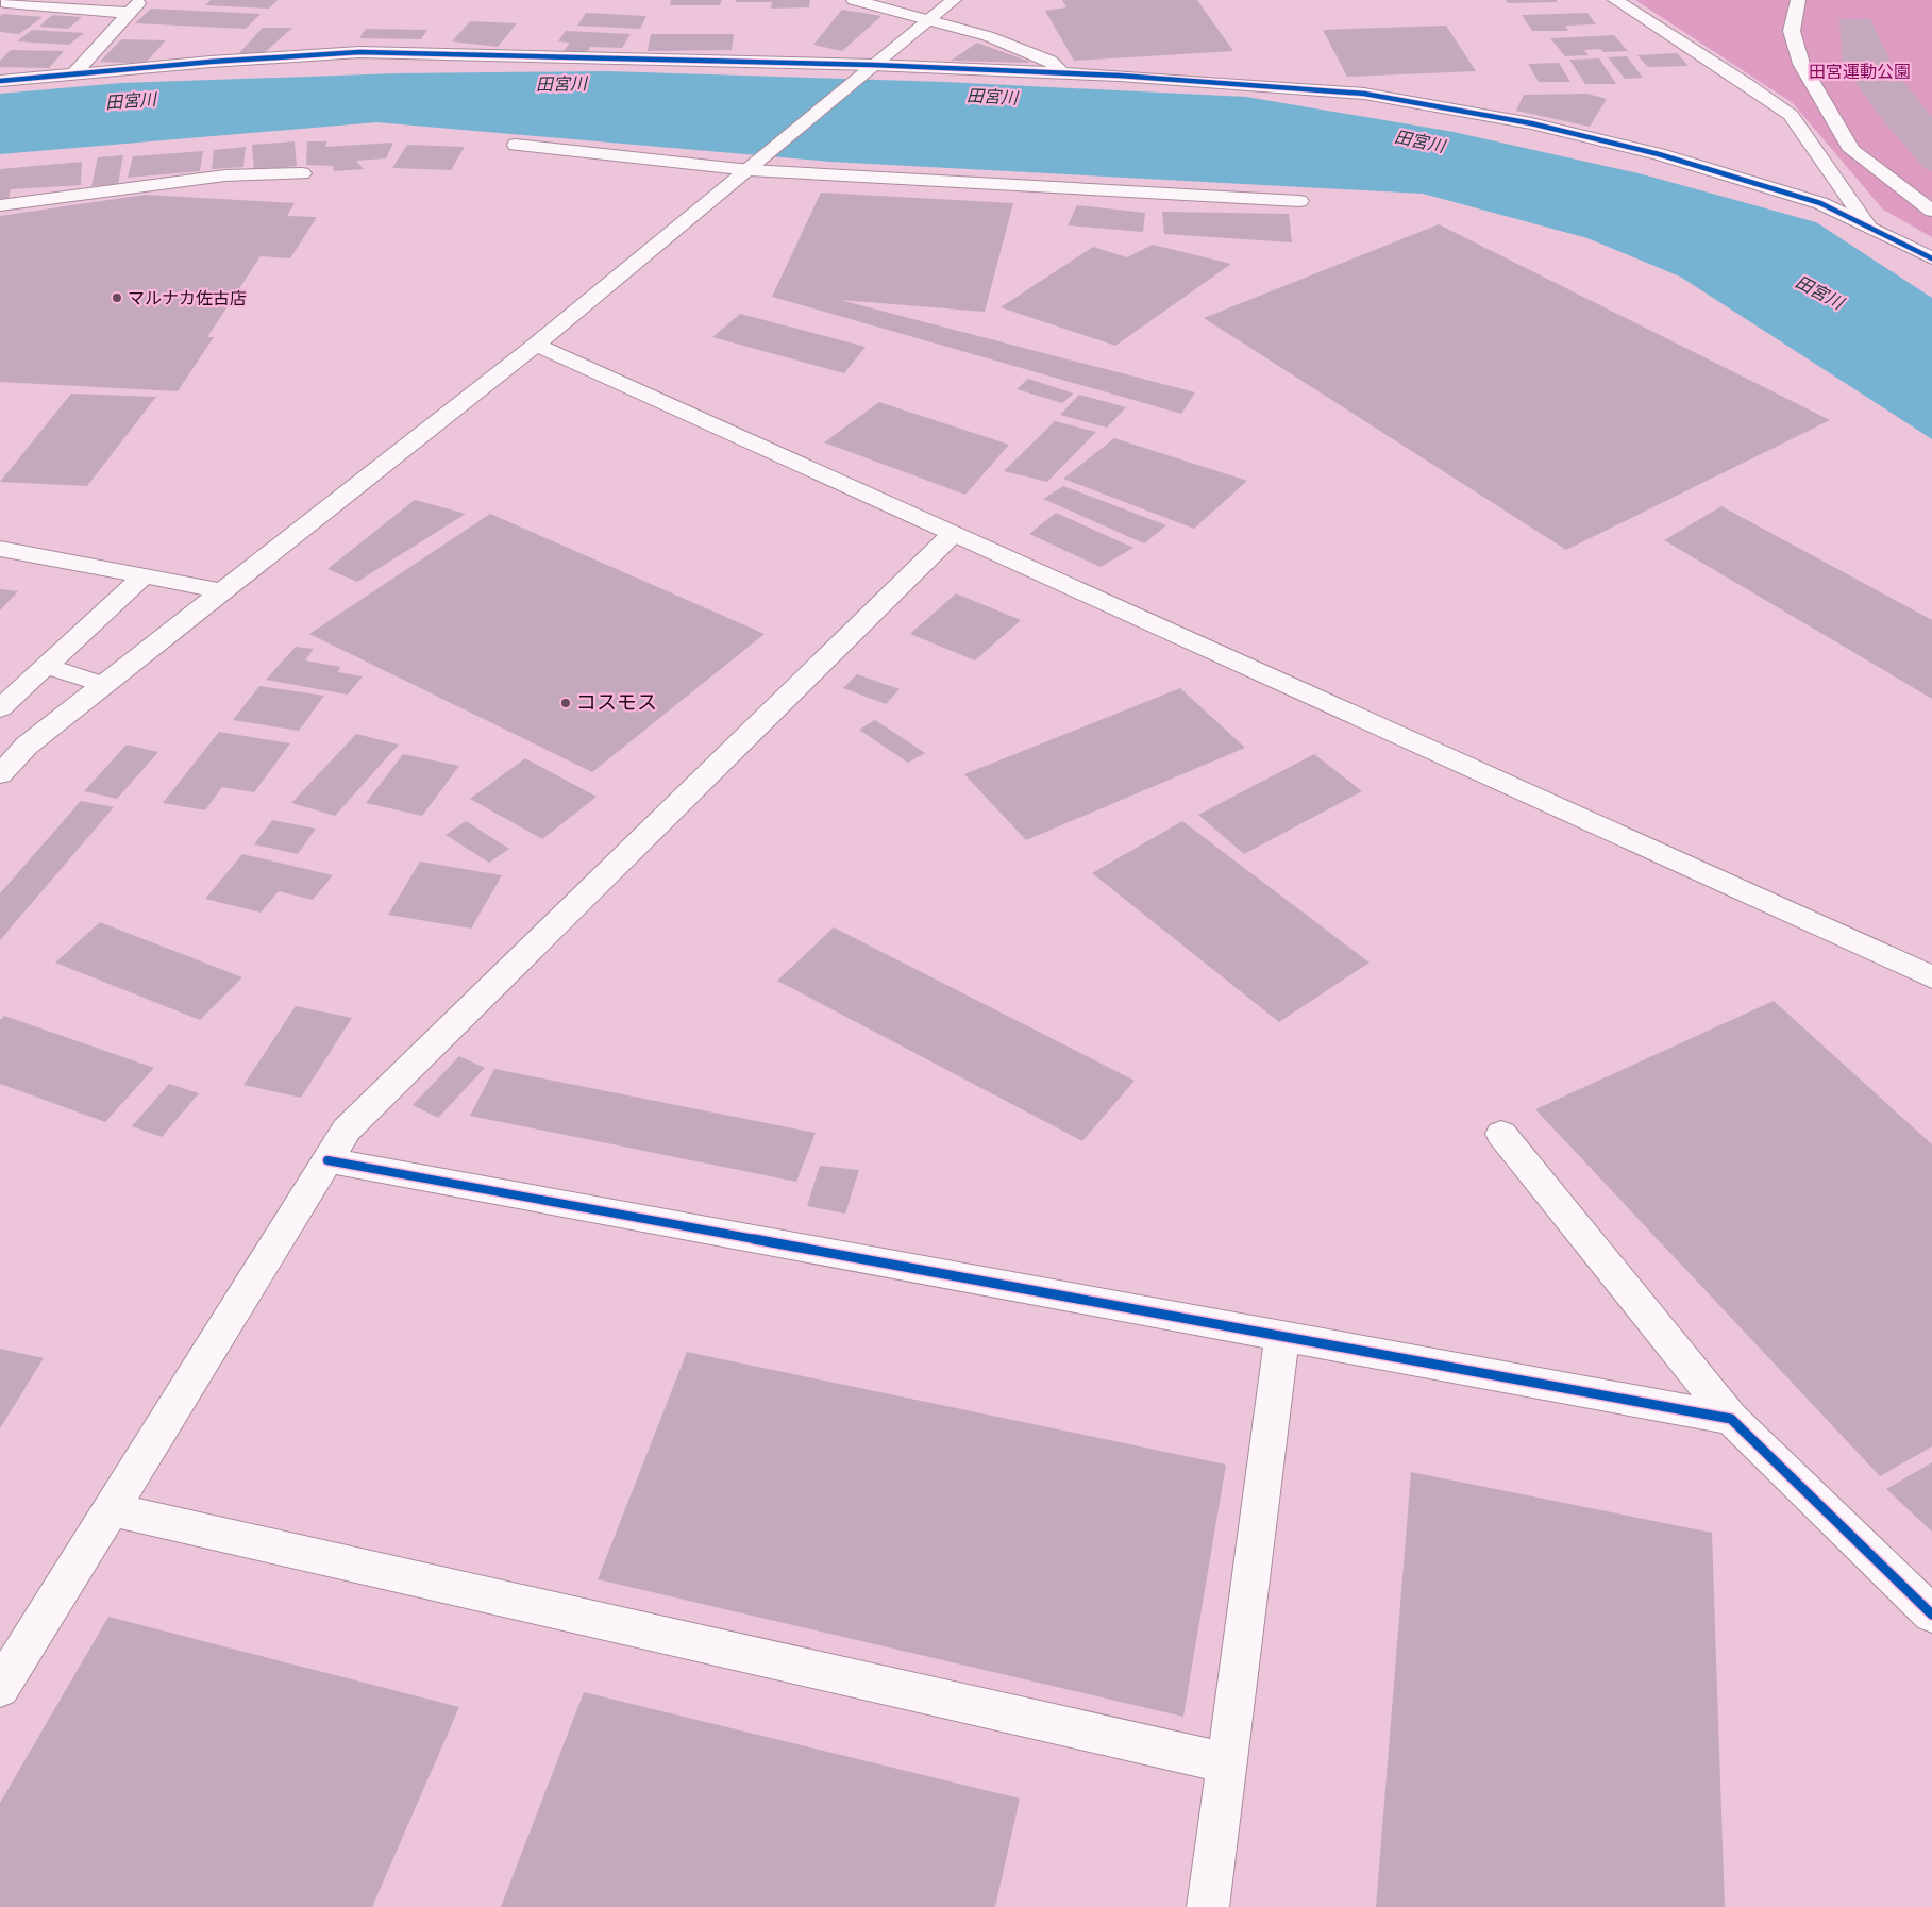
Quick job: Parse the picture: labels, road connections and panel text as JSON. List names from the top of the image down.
{
  "water": ["田宮川"],
  "parks": ["田宮運動公園"],
  "places": ["マルナカ佐古店", "コスモス"]
}
